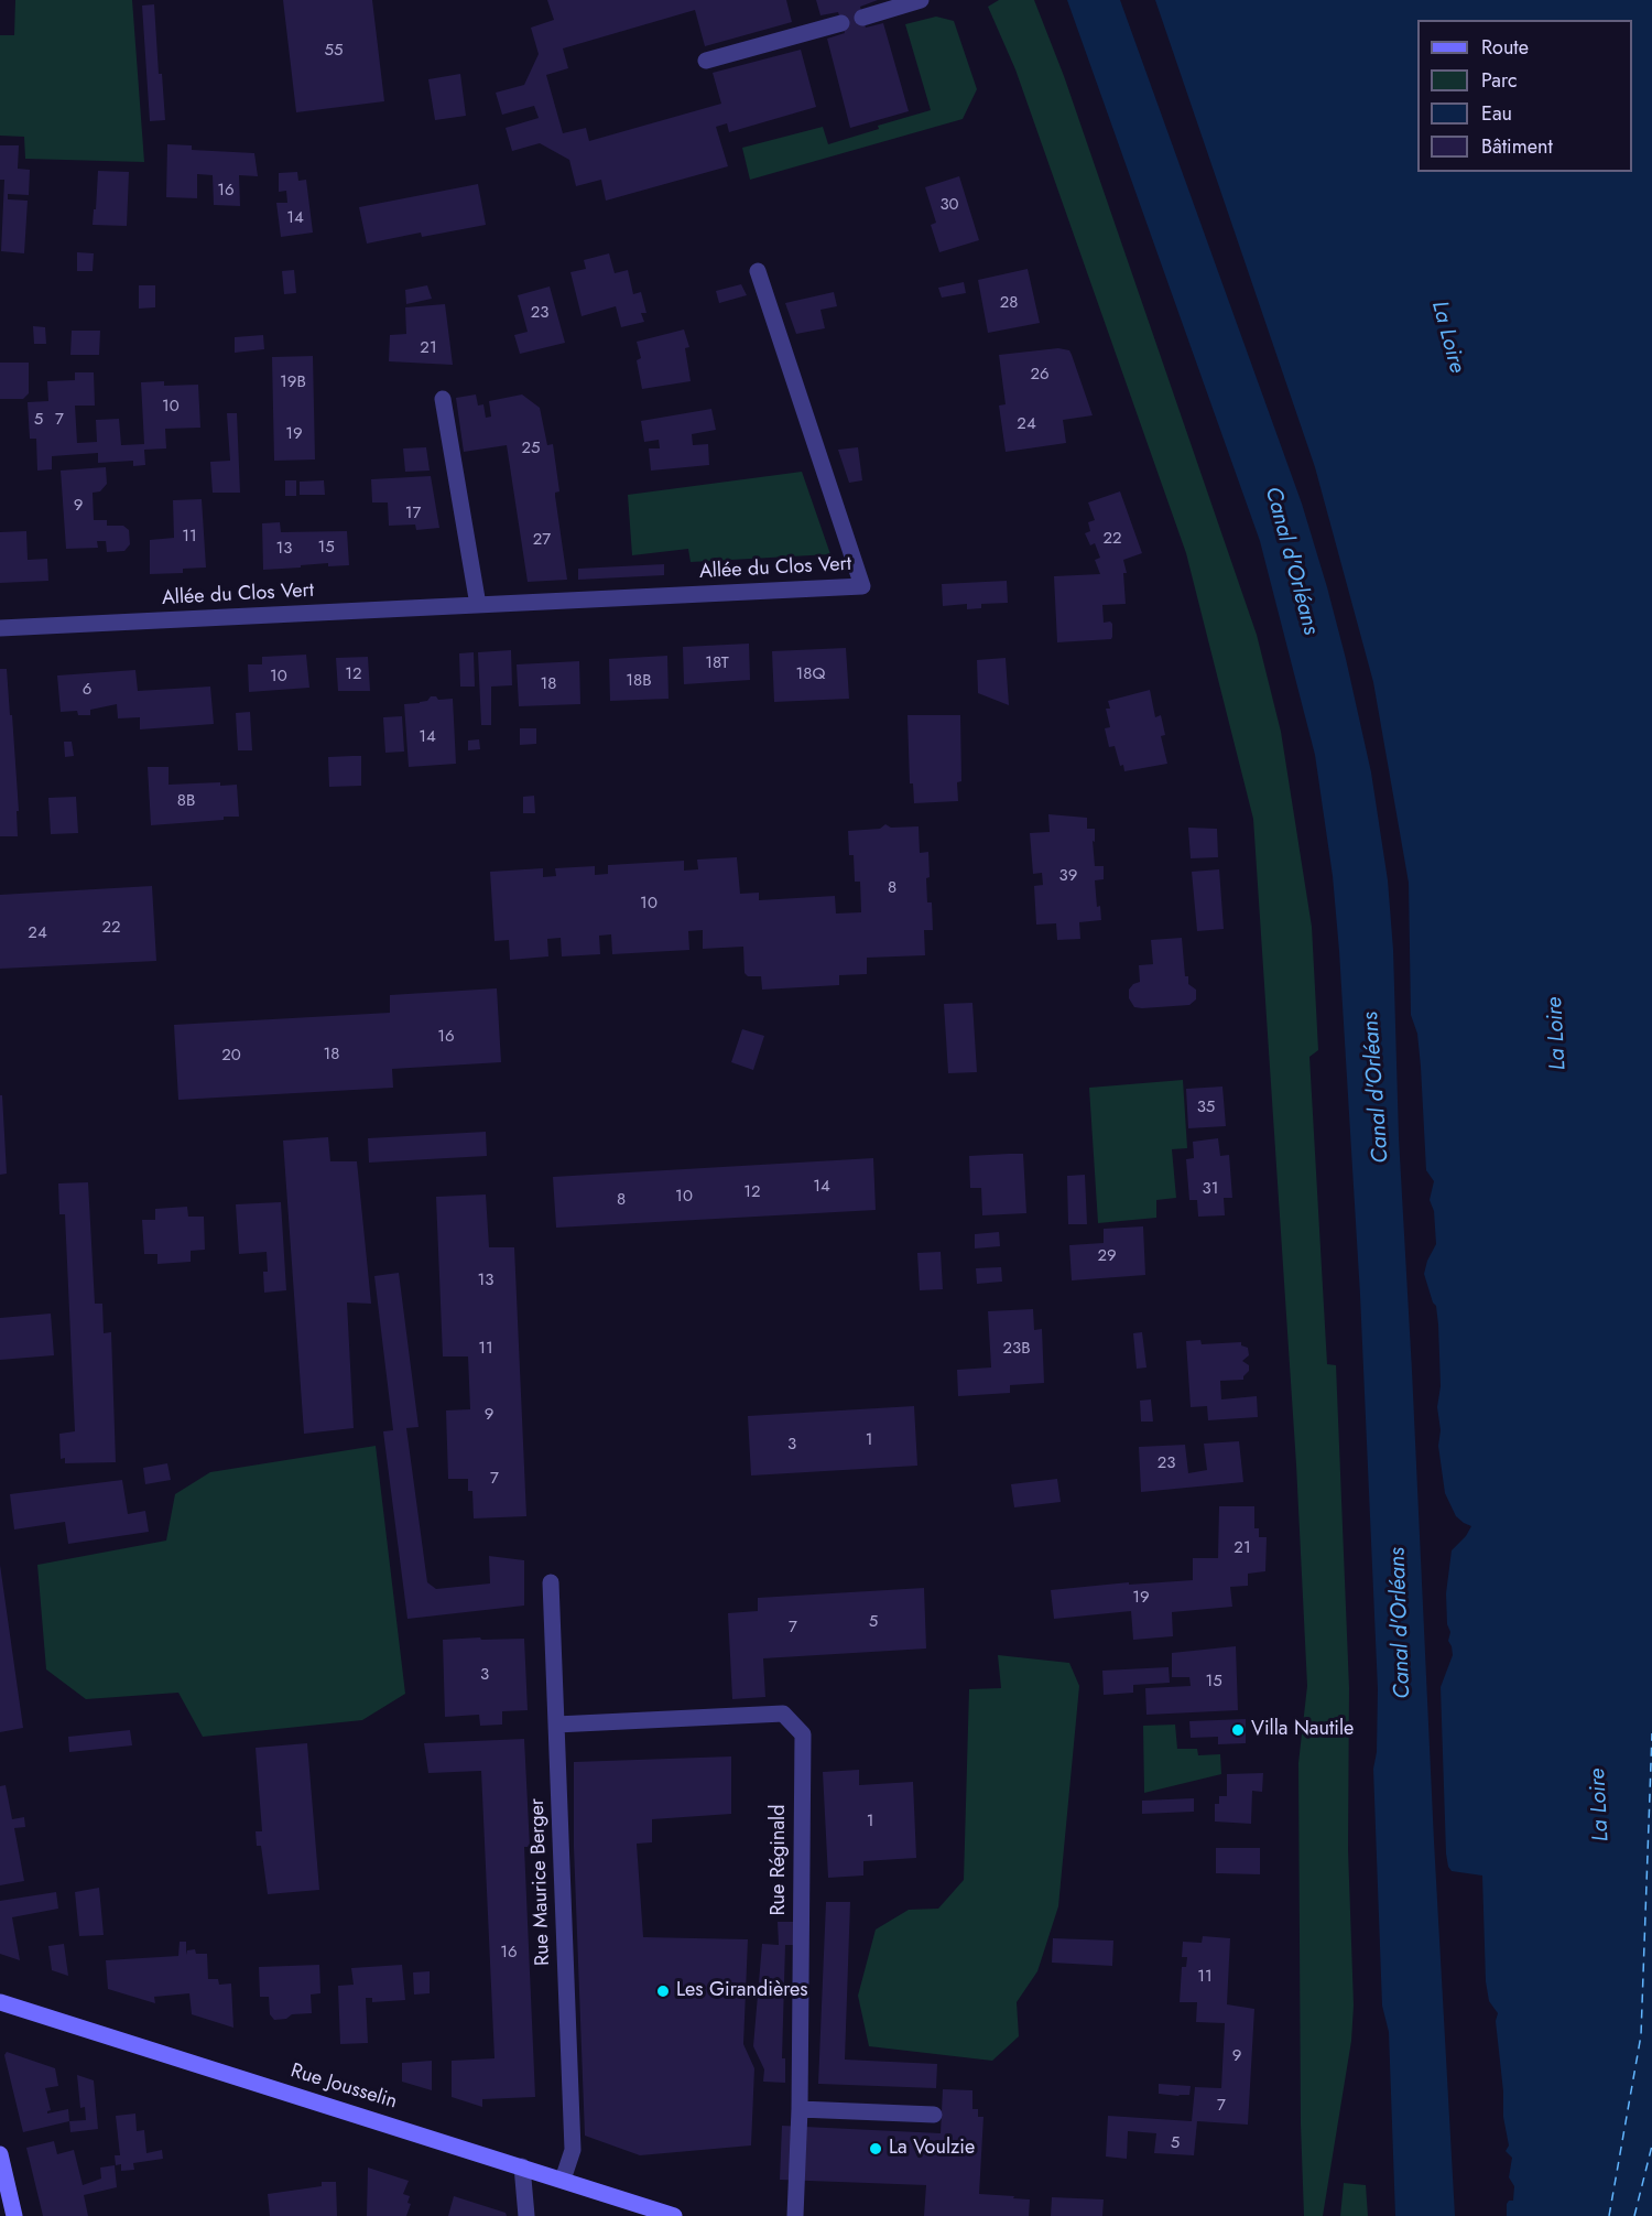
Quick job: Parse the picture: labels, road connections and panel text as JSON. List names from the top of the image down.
{
  "streets": {
    "street": [
      "Allée du Clos Vert",
      "Rue Réginald",
      "Rue Maurice Berger",
      "Rue Jousselin"
    ]
  },
  "crossings": [
    ["Rue Réginald", "Rue Maurice Berger"],
    ["Rue Maurice Berger", "Rue Jousselin"]
  ],
  "water": ["La Loire", "Canal d'Orléans"],
  "places": ["Villa Nautile", "Les Girandières", "La Voulzie"],
  "house_numbers": [
    "55",
    "16",
    "30",
    "14",
    "28",
    "23",
    "21",
    "26",
    "19B",
    "10",
    "5",
    "7",
    "24",
    "19",
    "25",
    "9",
    "17",
    "11",
    "22",
    "27",
    "15",
    "13",
    "18T",
    "12",
    "18Q",
    "10",
    "18B",
    "18",
    "6",
    "14",
    "8B",
    "39",
    "8",
    "10",
    "22",
    "24",
    "16",
    "18",
    "20",
    "35",
    "14",
    "31",
    "12",
    "10",
    "8",
    "29",
    "13",
    "11",
    "23B",
    "9",
    "1",
    "3",
    "23",
    "7",
    "21",
    "19",
    "5",
    "7",
    "3",
    "15",
    "1",
    "16",
    "11",
    "9",
    "7",
    "5"
  ],
  "legend": [
    "Route",
    "Parc",
    "Eau",
    "Bâtiment"
  ]
}
